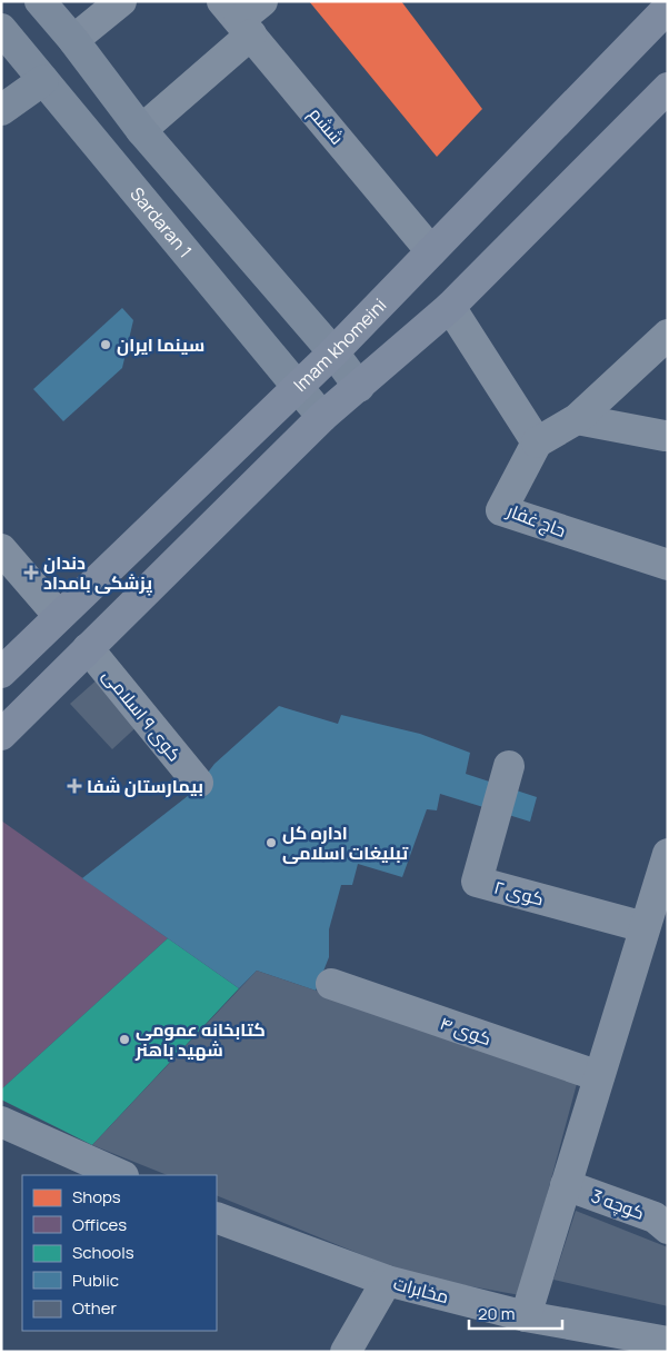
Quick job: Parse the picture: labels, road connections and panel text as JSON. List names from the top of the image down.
{
  "streets": {
    "main road": ["Sardaran 1", "Imam khomeini"],
    "street": [
      "ششم",
      "حاج غفار",
      "کوی ۹ اسلامی",
      "کوی ۲",
      "کوی ۴",
      "کوچه 3",
      "مخابرات"
    ]
  },
  "crossings": [
    ["ششم", "Imam khomeini"],
    ["Sardaran 1", "Imam khomeini"]
  ],
  "places": {
    "other": ["سینما ایران", "اداره کل تبلیغات اسلامی", "کتابخانه عمومی شهید باهنر"],
    "health": ["دندان‌ پزشکی بامداد", "بیمارستان شفا"]
  },
  "legend": [
    "Shops",
    "Offices",
    "Schools",
    "Public",
    "Other"
  ],
  "scale_bar": "20 m"
}
